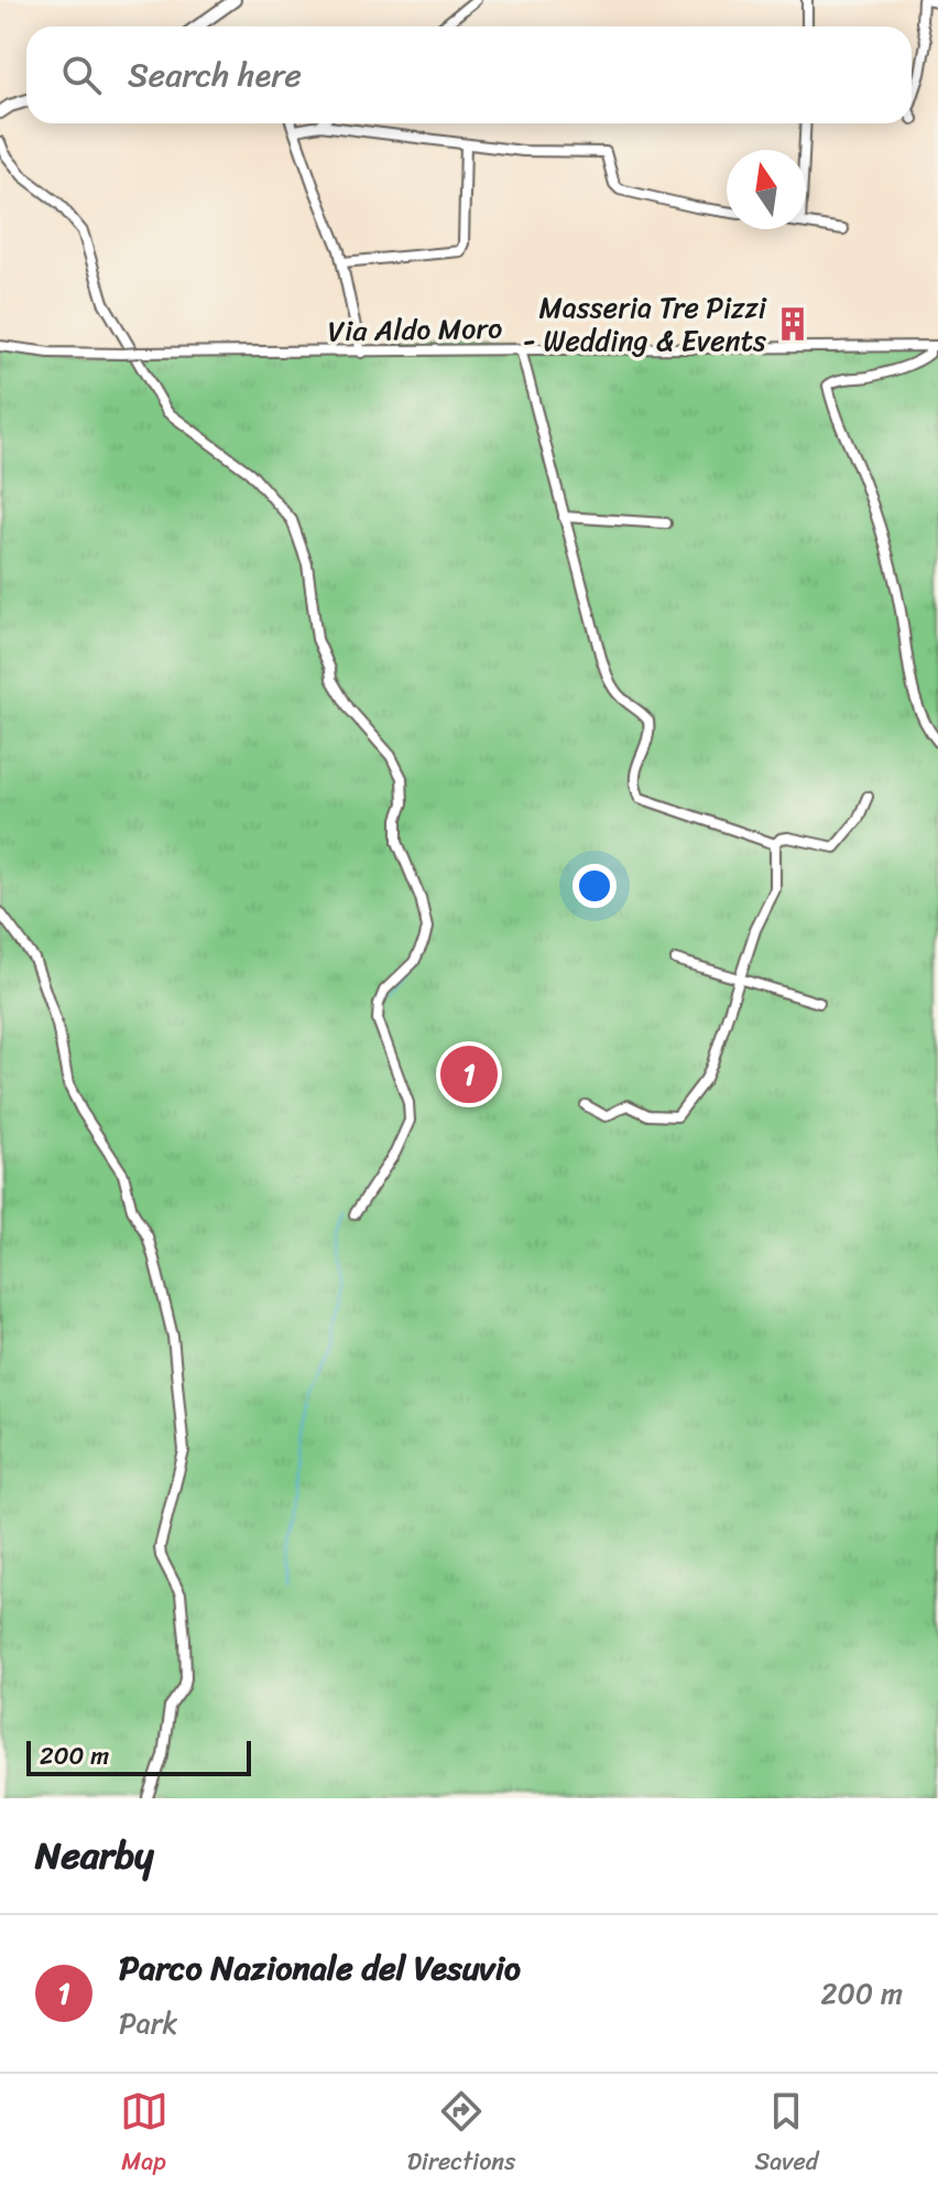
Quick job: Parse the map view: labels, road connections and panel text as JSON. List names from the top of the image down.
{
  "streets": {
    "street": ["Via Aldo Moro"]
  },
  "places": {
    "building": ["Masseria Tre Pizzi - Wedding & Events"]
  },
  "scale_bar": "200 m",
  "north": "top",
  "page": {
    "search": "Search here",
    "pins": "1",
    "scale": "200 m",
    "heading": "Nearby",
    "list": [
      {
        "mark": "1",
        "name": "Parco Nazionale del Vesuvio",
        "note": "Park",
        "value": "200 m"
      }
    ],
    "nav": ["Map", "Directions", "Saved"]
  }
}
